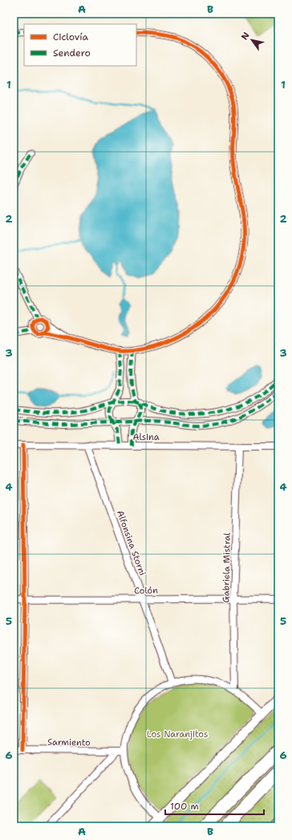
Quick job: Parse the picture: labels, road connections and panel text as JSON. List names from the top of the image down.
{
  "streets": {
    "street": [
      "Alsina",
      "Alfonsina Storni",
      "Gabriela Mistral",
      "Colón",
      "Sarmiento"
    ]
  },
  "crossings": [
    ["Alsina", "Alfonsina Storni"],
    ["Alsina", "Gabriela Mistral"],
    ["Alfonsina Storni", "Colón"],
    ["Gabriela Mistral", "Colón"]
  ],
  "parks": ["Los Naranjitos"],
  "legend": ["Ciclovía", "Sendero"],
  "scale_bar": "100 m",
  "north": "top left",
  "grid": {
    "columns": ["A", "B"],
    "rows": [
      "1",
      "2",
      "3",
      "4",
      "5",
      "6"
    ]
  }
}
